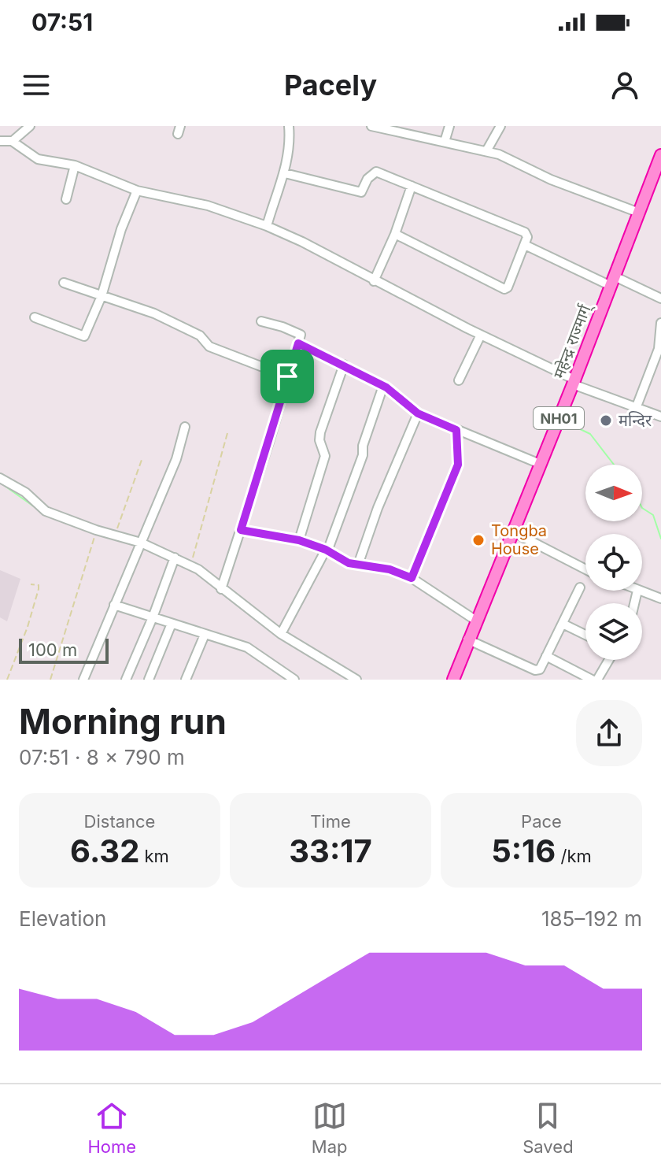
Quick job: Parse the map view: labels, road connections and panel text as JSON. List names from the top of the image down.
{
  "streets": {
    "highway": ["महेन्द्र राज्मार्ग्", "NH01"]
  },
  "places": ["मन्दिर", "Tongba House"],
  "scale_bar": "100 m",
  "north": "right",
  "page": {
    "status": "07:51",
    "header": "Pacely",
    "scale": "100 m",
    "heading": ["Morning run", "07:51 · 8 × 790 m"],
    "stats": [
      ["Distance", "6.32 km"],
      ["Time", "33:17"],
      ["Pace", "5:16 /km"]
    ],
    "chart": ["Elevation", "185–192 m"],
    "tabs": ["Home", "Map", "Saved"]
  }
}
